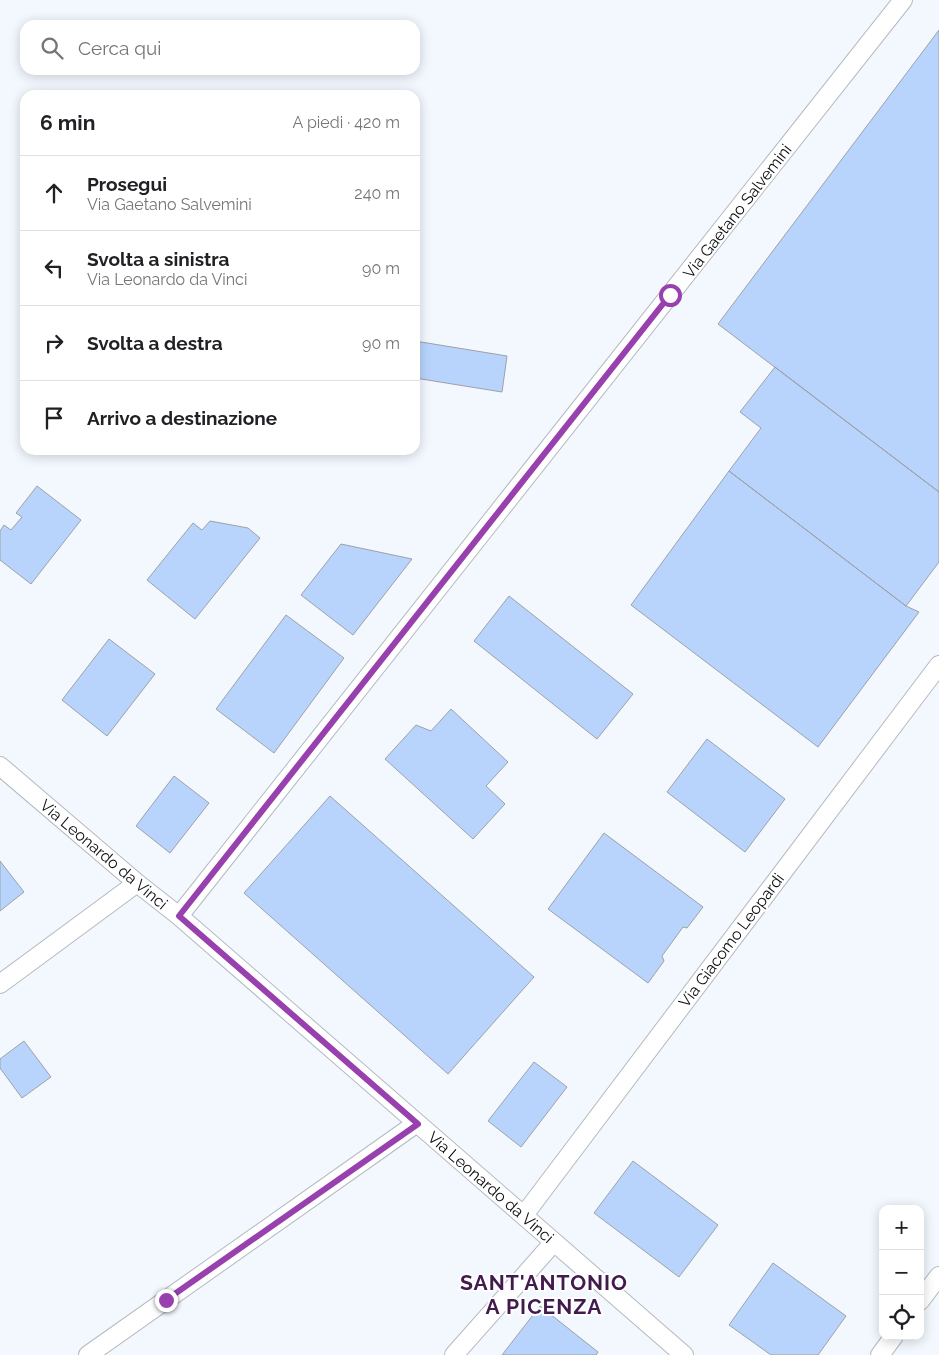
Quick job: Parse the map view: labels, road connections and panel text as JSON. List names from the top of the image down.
{
  "streets": {
    "street": ["Via Gaetano Salvemini", "Via Leonardo da Vinci", "Via Giacomo Leopardi"]
  },
  "crossings": [
    ["Via Gaetano Salvemini", "Via Leonardo da Vinci"],
    ["Via Leonardo da Vinci", "Via Giacomo Leopardi"]
  ],
  "districts": ["SANT'ANTONIO A PICENZA"],
  "page": {
    "search": "Cerca qui",
    "heading": ["6 min", "A piedi · 420 m"],
    "list": [
      ["Prosegui", "Via Gaetano Salvemini", "240 m"],
      ["Svolta a sinistra", "Via Leonardo da Vinci", "90 m"],
      ["Svolta a destra", "90 m"],
      "Arrivo a destinazione"
    ],
    "map_buttons": ["+", "−"]
  }
}
